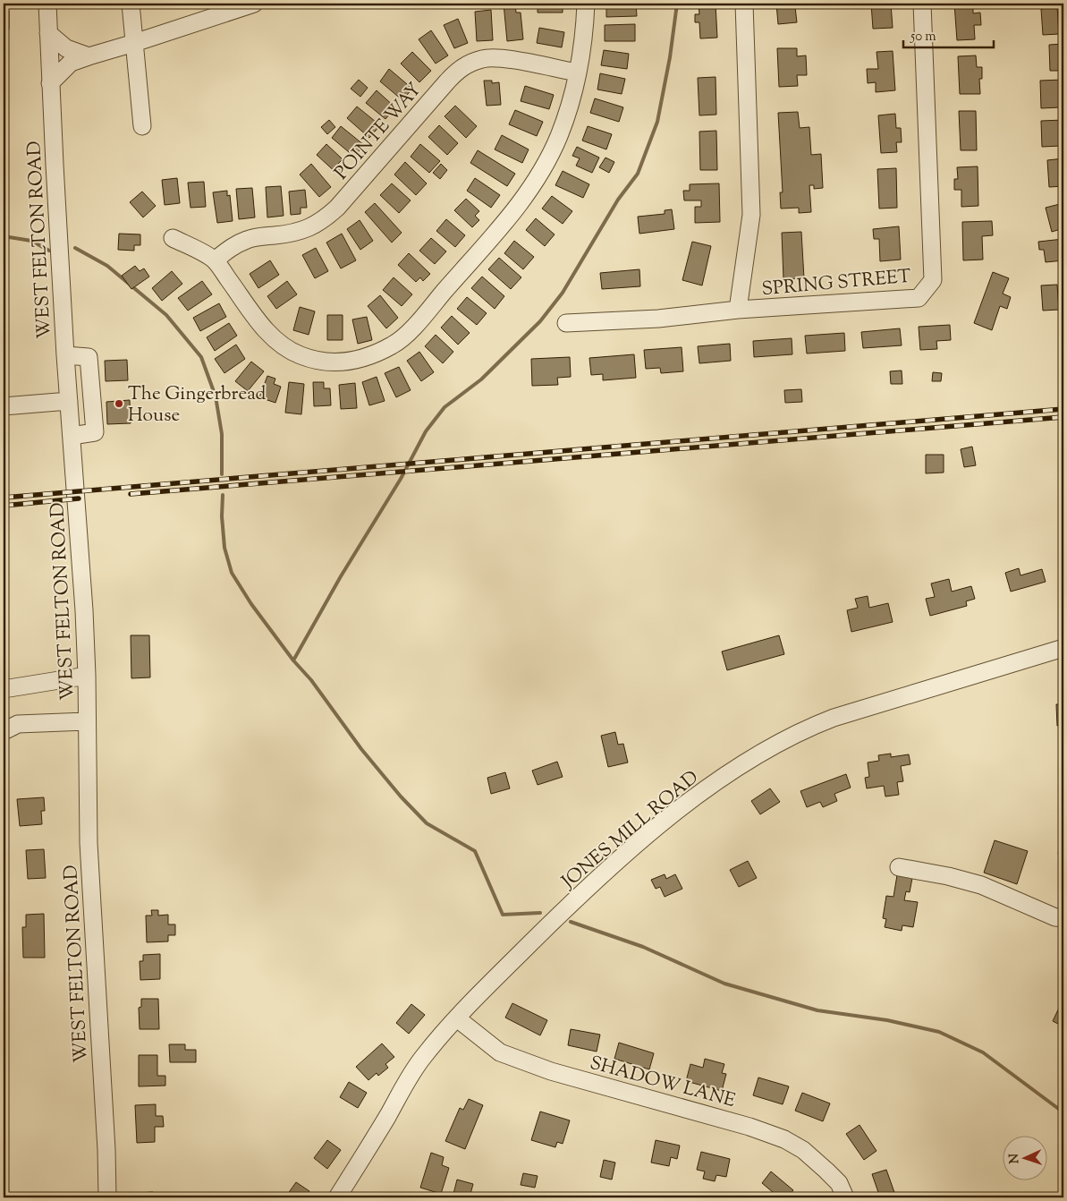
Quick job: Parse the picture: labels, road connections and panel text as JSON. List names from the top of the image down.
{
  "streets": {
    "street": [
      "POINTE WAY",
      "WEST FELTON ROAD",
      "SPRING STREET",
      "JONES MILL ROAD",
      "SHADOW LANE"
    ]
  },
  "crossings": [
    ["JONES MILL ROAD", "SHADOW LANE"]
  ],
  "places": ["The Gingerbread House"],
  "scale_bar": "50 m",
  "north": "left"
}
